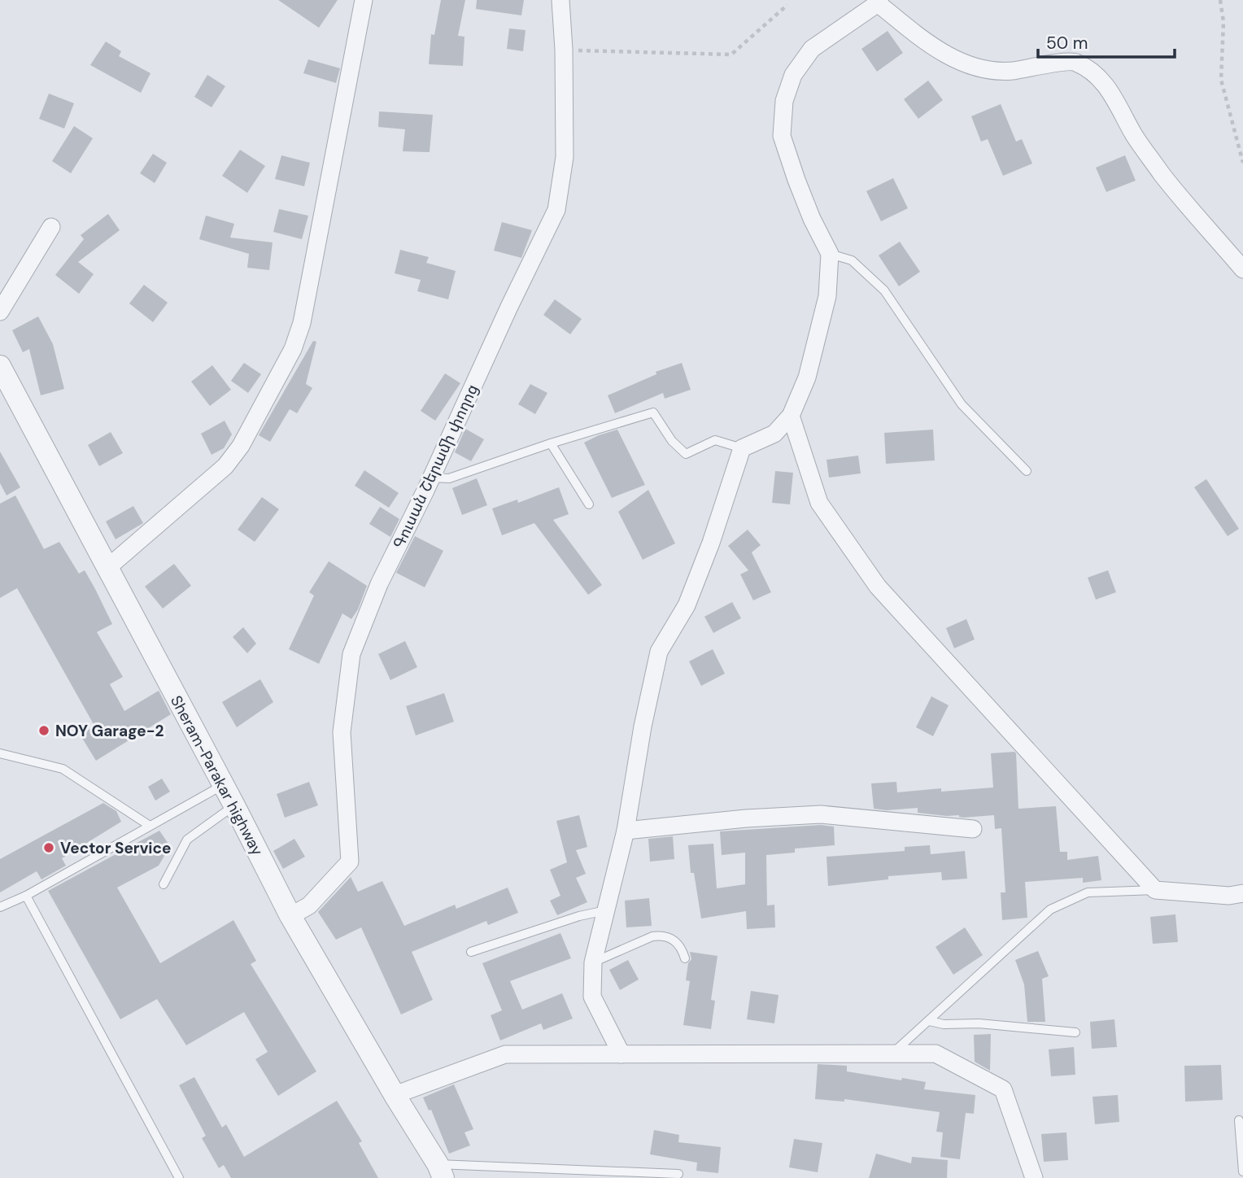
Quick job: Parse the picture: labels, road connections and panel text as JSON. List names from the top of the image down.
{
  "streets": {
    "street": ["Գուսան Շերամի փողոց", "Sheram-Parakar highway"]
  },
  "crossings": [
    ["Գուսան Շերամի փողոց", "Sheram-Parakar highway"]
  ],
  "places": ["NOY Garage-2", "Vector Service"],
  "scale_bar": "50 m"
}
